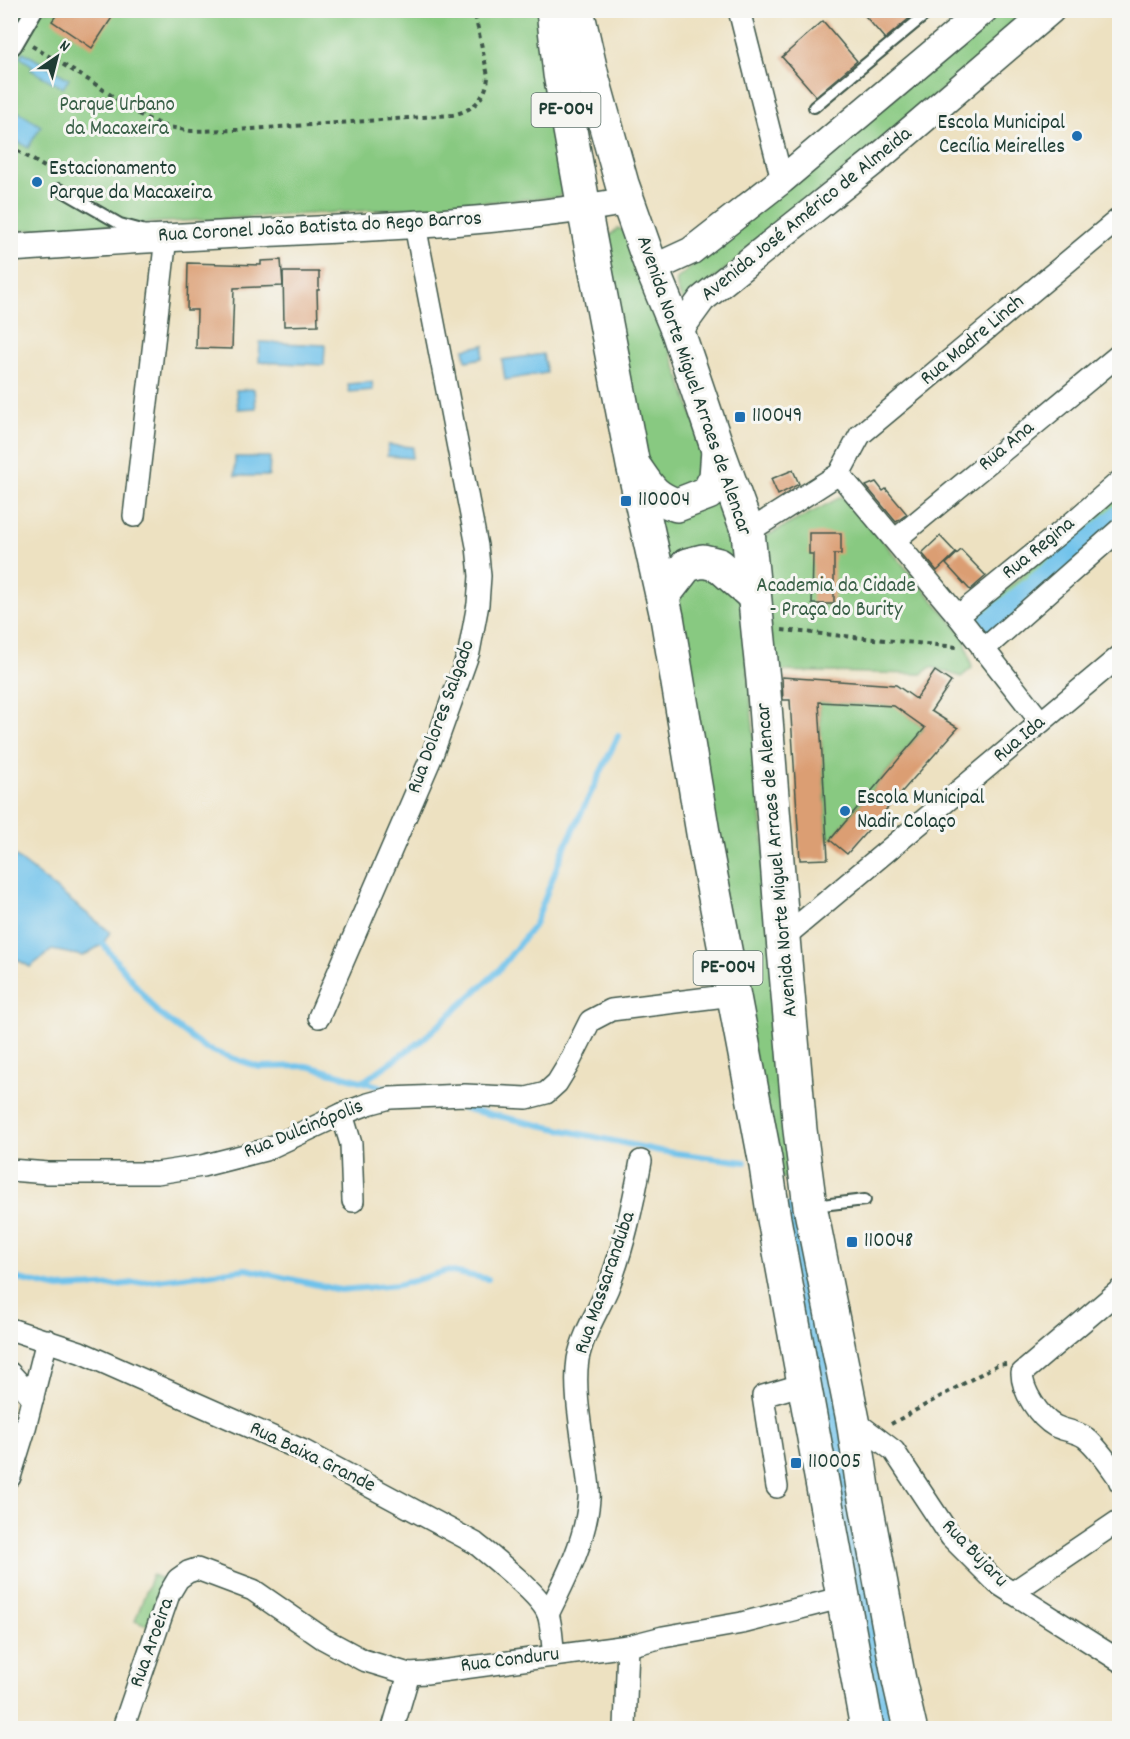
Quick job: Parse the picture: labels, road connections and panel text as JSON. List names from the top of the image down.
{
  "streets": {
    "main road": ["PE-004", "Avenida Norte Miguel Arraes de Alencar"],
    "street": [
      "Avenida José Américo de Almeida",
      "Rua Coronel João Batista do Rego Barros",
      "Rua Madre Linch",
      "Rua Ana",
      "Rua Regina",
      "Rua Dolores Salgado",
      "Rua Ida",
      "Rua Dulcinópolis",
      "Rua Massaranduba",
      "Rua Baixa Grande",
      "Rua Bujaru",
      "Rua Aroeira",
      "Rua Conduru"
    ]
  },
  "crossings": [
    ["PE-004", "Rua Coronel João Batista do Rego Barros"],
    ["PE-004", "Rua Dulcinópolis"],
    ["PE-004", "Rua Conduru"],
    ["Avenida José Américo de Almeida", "Avenida Norte Miguel Arraes de Alencar"],
    ["Rua Coronel João Batista do Rego Barros", "Avenida Norte Miguel Arraes de Alencar"],
    ["Rua Coronel João Batista do Rego Barros", "Rua Dolores Salgado"],
    ["Avenida Norte Miguel Arraes de Alencar", "Rua Ida"],
    ["Avenida Norte Miguel Arraes de Alencar", "Rua Bujaru"],
    ["Rua Massaranduba", "Rua Baixa Grande"],
    ["Rua Aroeira", "Rua Conduru"]
  ],
  "parks": ["Parque Urbano da Macaxeira", "Academia da Cidade - Praça do Burity"],
  "places": {
    "other": ["Escola Municipal Cecília Meirelles", "Estacionamento Parque da Macaxeira", "Escola Municipal Nadir Colaço"],
    "transit": [
      "110049",
      "110004",
      "110048",
      "110005"
    ]
  },
  "north": "top right"
}
